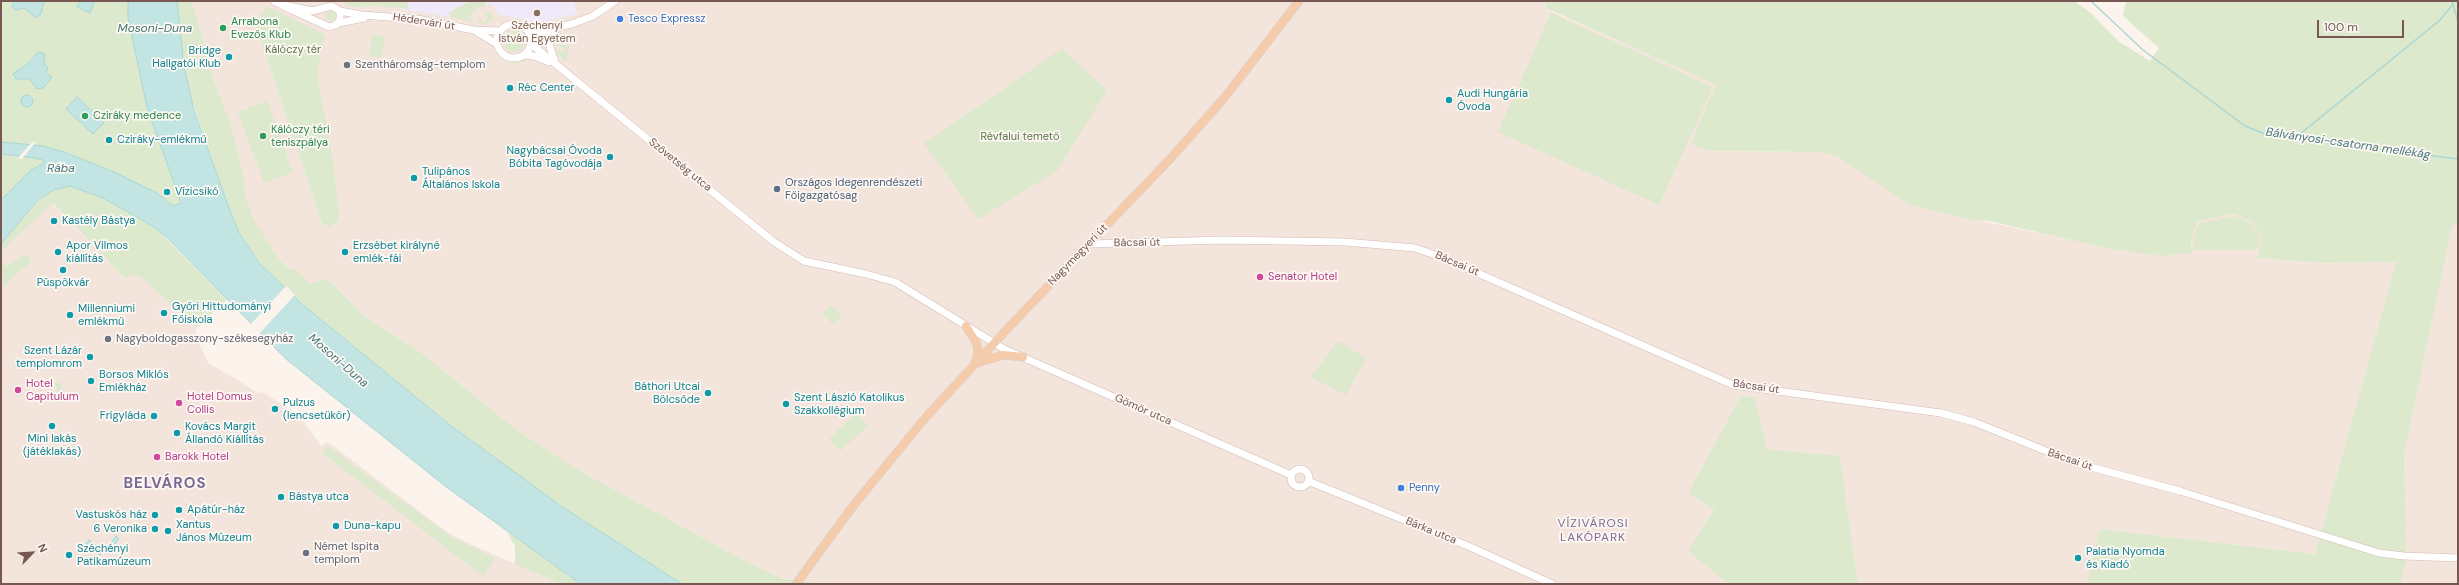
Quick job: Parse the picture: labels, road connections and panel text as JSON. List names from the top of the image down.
{
  "streets": {
    "main road": ["Nagymegyeri út"],
    "street": [
      "Hédervári út",
      "Szövetség utca",
      "Bácsai út",
      "Gömör utca",
      "Bárka utca"
    ]
  },
  "crossings": [
    ["Hédervári út", "Szövetség utca"],
    ["Szövetség utca", "Gömör utca"],
    ["Bácsai út", "Nagymegyeri út"],
    ["Nagymegyeri út", "Gömör utca"],
    ["Gömör utca", "Bárka utca"]
  ],
  "districts": ["BELVÁROS", "VÍZIVÁROSI LAKÓPARK"],
  "water": ["Mosoni-Duna", "Bálványosi-csatorna mellékág", "Rába"],
  "parks": ["Kálóczy tér", "Révfalui temető"],
  "places": [
    "Széchenyi István Egyetem",
    "Tesco Expressz",
    "Arrabona Evezős Klub",
    "Bridge Hallgatói Klub",
    "Szentháromság-templom",
    "Réc Center",
    "Audi Hungária Óvoda",
    "Cziráky medence",
    "Kálóczy téri teniszpálya",
    "Cziráky-emlékmű",
    "Nagybácsai Óvoda Bóbita Tagóvodája",
    "Tulipános Általános Iskola",
    "Országos Idegenrendészeti Főigazgatósag",
    "Vízicsikó",
    "Kastély Bástya",
    "Apor Vilmos kiállítás",
    "Erzsébet királyné emlék-fái",
    "Püspökvár",
    "Senator Hotel",
    "Győri Hittudományi Főiskola",
    "Millenniumi emlékmű",
    "Nagyboldogasszony-székesegyház",
    "Szent Lázár templomrom",
    "Borsos Miklós Emlékház",
    "Hotel Capitulum",
    "Báthori Utcai Bölcsőde",
    "Hotel Domus Collis",
    "Szent László Katolikus Szakkollégium",
    "Pulzus (lencsetükör)",
    "Frigyláda",
    "Mini lakás (játéklakás)",
    "Kovács Margit Állandó Kiállítás",
    "Barokk Hotel",
    "Penny",
    "Bástya utca",
    "Apátúr-ház",
    "Vastuskós ház",
    "Duna-kapu",
    "6 Veronika",
    "Xantus János Múzeum",
    "Német Ispita templom",
    "Széchényi Patikamúzeum",
    "Palatia Nyomda és Kiadó"
  ],
  "scale_bar": "100 m",
  "north": "top right"
}
